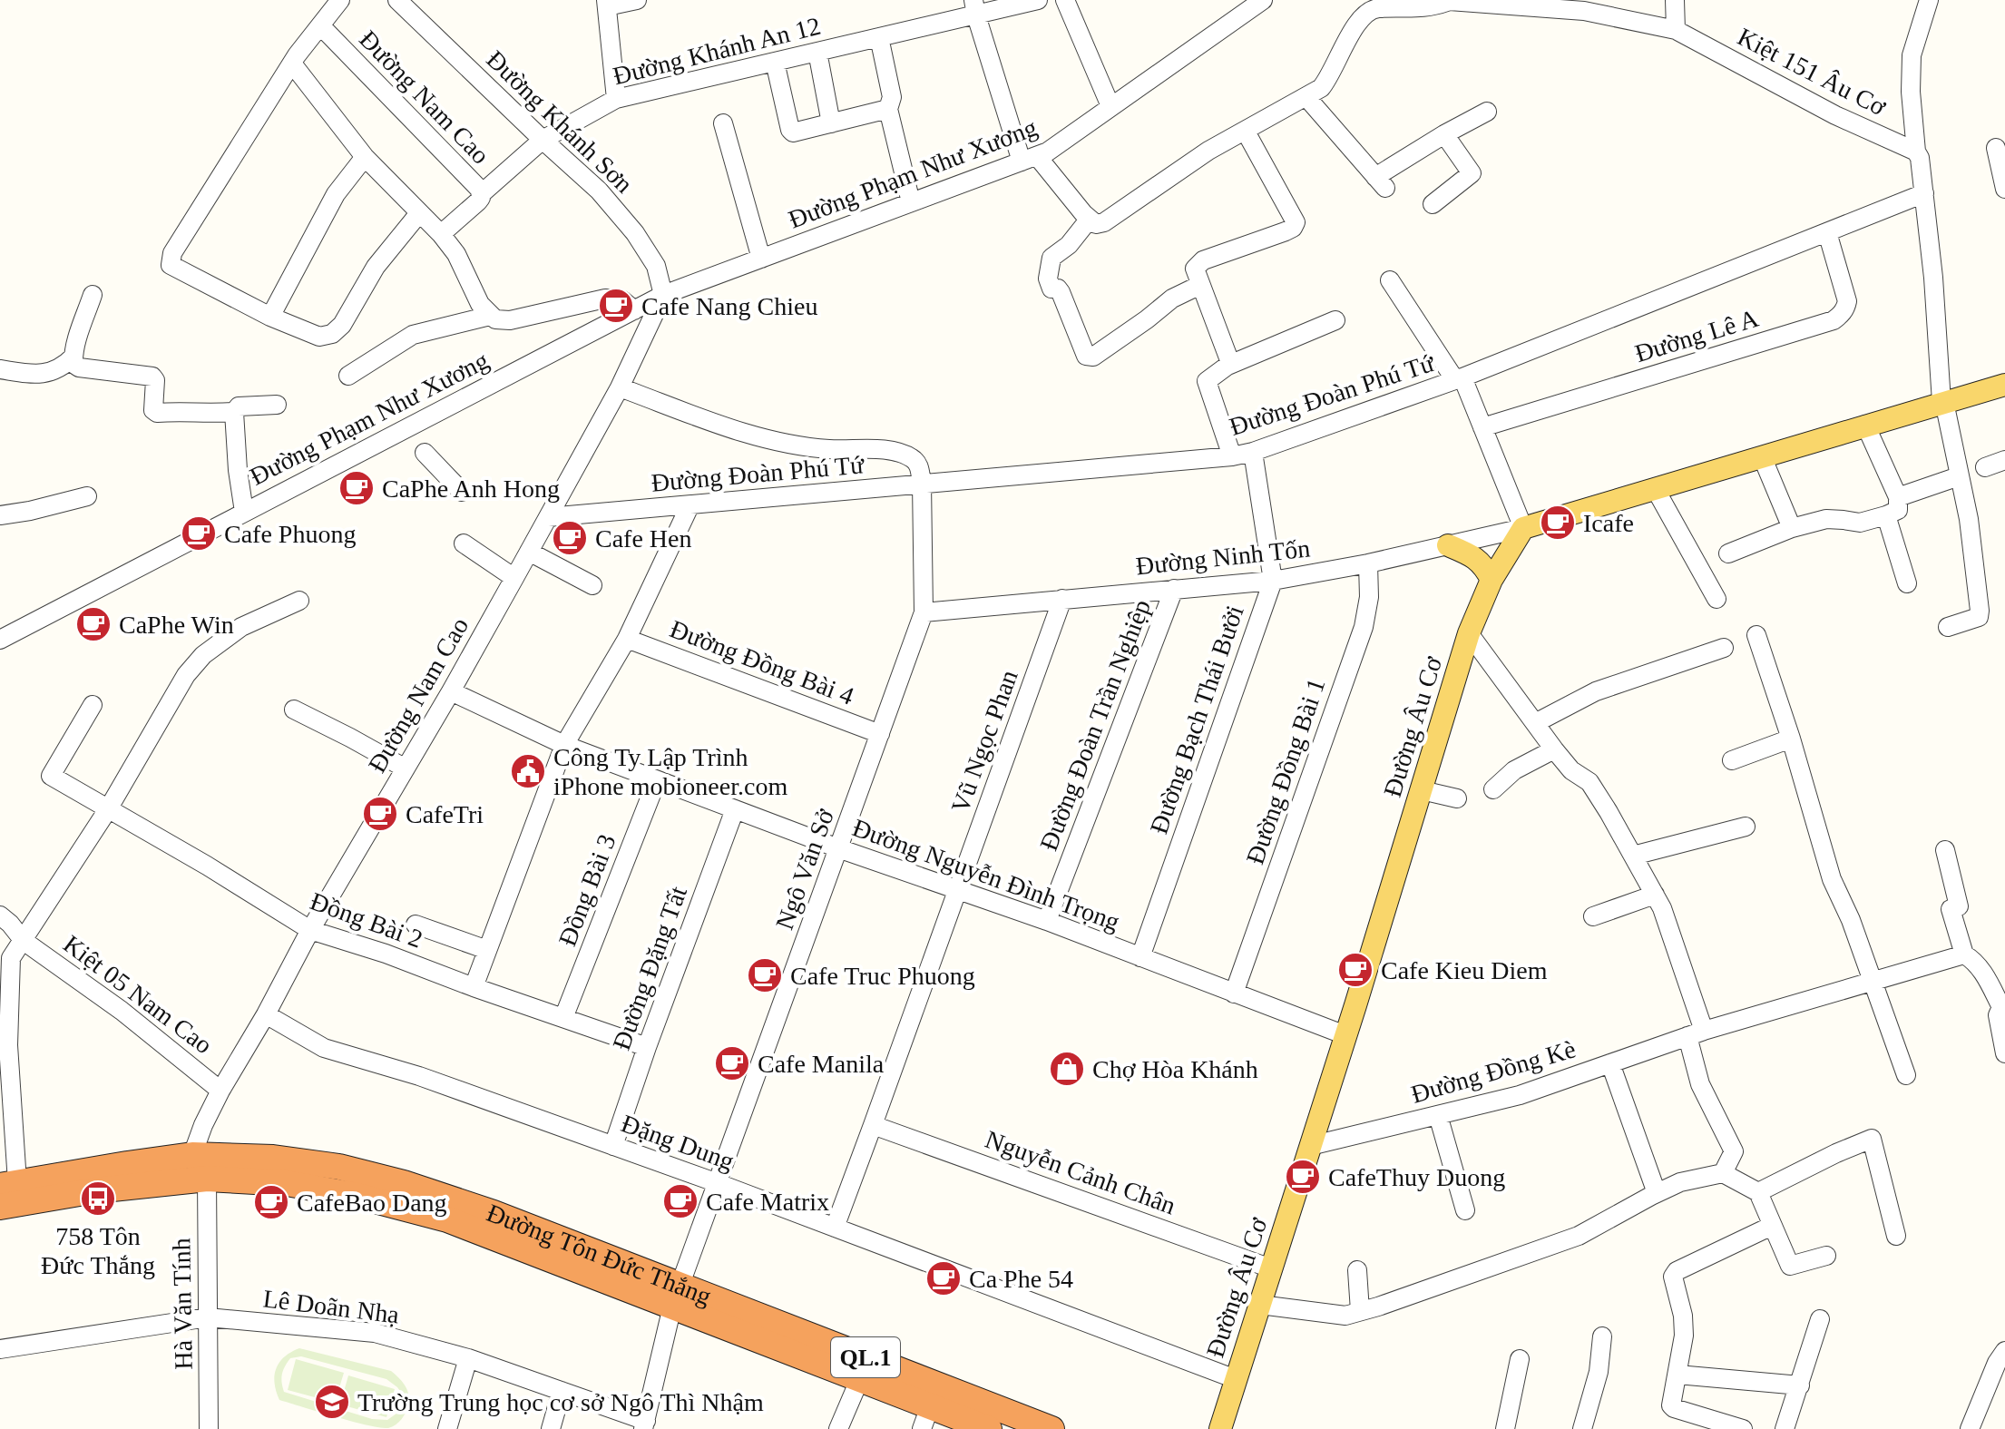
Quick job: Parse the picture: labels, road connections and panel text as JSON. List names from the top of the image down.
{
  "streets": {
    "highway": ["Đường Tôn Đức Thắng", "QL.1"],
    "main road": ["Đường Âu Cơ"],
    "street": [
      "Đường Khánh An 12",
      "Kiệt 151 Âu Cơ",
      "Đường Nam Cao",
      "Đường Khánh Sơn",
      "Đường Phạm Như Xương",
      "Đường Lê A",
      "Đường Đoàn Phú Tứ",
      "Đường Ninh Tốn",
      "Đường Đồng Bài 4",
      "Đường Bạch Thái Bưởi",
      "Đường Đoàn Trần Nghiệp",
      "Vũ Ngọc Phan",
      "Đường Đồng Bài 1",
      "Ngô Văn Sở",
      "Đường Nguyễn Đình Trọng",
      "Đồng Bài 3",
      "Đồng Bài 2",
      "Đường Đặng Tất",
      "Kiệt 05 Nam Cao",
      "Đường Đồng Kè",
      "Đặng Dung",
      "Nguyễn Cảnh Chân",
      "Hà Văn Tính",
      "Lê Doãn Nhạ"
    ]
  },
  "crossings": [
    ["Đường Khánh An 12", "Đường Nam Cao"],
    ["Đường Khánh An 12", "Đường Khánh Sơn"],
    ["Đường Nam Cao", "Đường Khánh Sơn"],
    ["Đường Nam Cao", "Đường Phạm Như Xương"],
    ["Đường Nam Cao", "Đường Đoàn Phú Tứ"],
    ["Đường Nam Cao", "Đường Nguyễn Đình Trọng"],
    ["Đường Nam Cao", "Đồng Bài 2"],
    ["Đường Nam Cao", "Kiệt 05 Nam Cao"],
    ["Đường Nam Cao", "Đặng Dung"],
    ["Đường Nam Cao", "Đường Tôn Đức Thắng"],
    ["Đường Khánh Sơn", "Đường Phạm Như Xương"],
    ["Đường Lê A", "Đường Đoàn Phú Tứ"],
    ["Đường Đoàn Phú Tứ", "Đường Bạch Thái Bưởi"],
    ["Đường Ninh Tốn", "Đường Bạch Thái Bưởi"],
    ["Đường Ninh Tốn", "Đường Đoàn Trần Nghiệp"],
    ["Đường Ninh Tốn", "Đường Âu Cơ"],
    ["Đường Ninh Tốn", "Vũ Ngọc Phan"],
    ["Đường Ninh Tốn", "Đường Đồng Bài 1"],
    ["Đường Ninh Tốn", "Ngô Văn Sở"],
    ["Đường Đồng Bài 4", "Ngô Văn Sở"],
    ["Đường Bạch Thái Bưởi", "Đường Nguyễn Đình Trọng"],
    ["Đường Đoàn Trần Nghiệp", "Đường Nguyễn Đình Trọng"],
    ["Đường Âu Cơ", "Đường Nguyễn Đình Trọng"],
    ["Đường Âu Cơ", "Đường Đồng Kè"],
    ["Đường Âu Cơ", "Đặng Dung"],
    ["Đường Âu Cơ", "Nguyễn Cảnh Chân"],
    ["Vũ Ngọc Phan", "Đường Nguyễn Đình Trọng"],
    ["Vũ Ngọc Phan", "Đặng Dung"],
    ["Vũ Ngọc Phan", "Nguyễn Cảnh Chân"],
    ["Đường Đồng Bài 1", "Đường Nguyễn Đình Trọng"],
    ["Ngô Văn Sở", "Đường Nguyễn Đình Trọng"],
    ["Ngô Văn Sở", "Đặng Dung"],
    ["Ngô Văn Sở", "Đường Tôn Đức Thắng"],
    ["Ngô Văn Sở", "Lê Doãn Nhạ"],
    ["Đường Nguyễn Đình Trọng", "Đồng Bài 3"],
    ["Đường Nguyễn Đình Trọng", "Đường Đặng Tất"],
    ["Đồng Bài 3", "Đồng Bài 2"],
    ["Đồng Bài 2", "Đường Đặng Tất"],
    ["Đường Đặng Tất", "Đặng Dung"],
    ["Đường Tôn Đức Thắng", "Hà Văn Tính"],
    ["Hà Văn Tính", "Lê Doãn Nhạ"]
  ],
  "places": {
    "cafe": [
      "Cafe Nang Chieu",
      "CaPhe Anh Hong",
      "Icafe",
      "Cafe Phuong",
      "Cafe Hen",
      "CaPhe Win",
      "CafeTri",
      "Cafe Kieu Diem",
      "Cafe Truc Phuong",
      "Cafe Manila",
      "CafeThuy Duong",
      "Cafe Matrix",
      "CafeBao Dang",
      "Ca Phe 54"
    ],
    "public building": ["Công Ty Lập Trình iPhone mobioneer.com"],
    "shop": ["Chợ Hòa Khánh"],
    "bus stop": ["758 Tôn Đức Thắng"],
    "school or university": ["Trường Trung học cơ sở Ngô Thì Nhậm"]
  }
}
